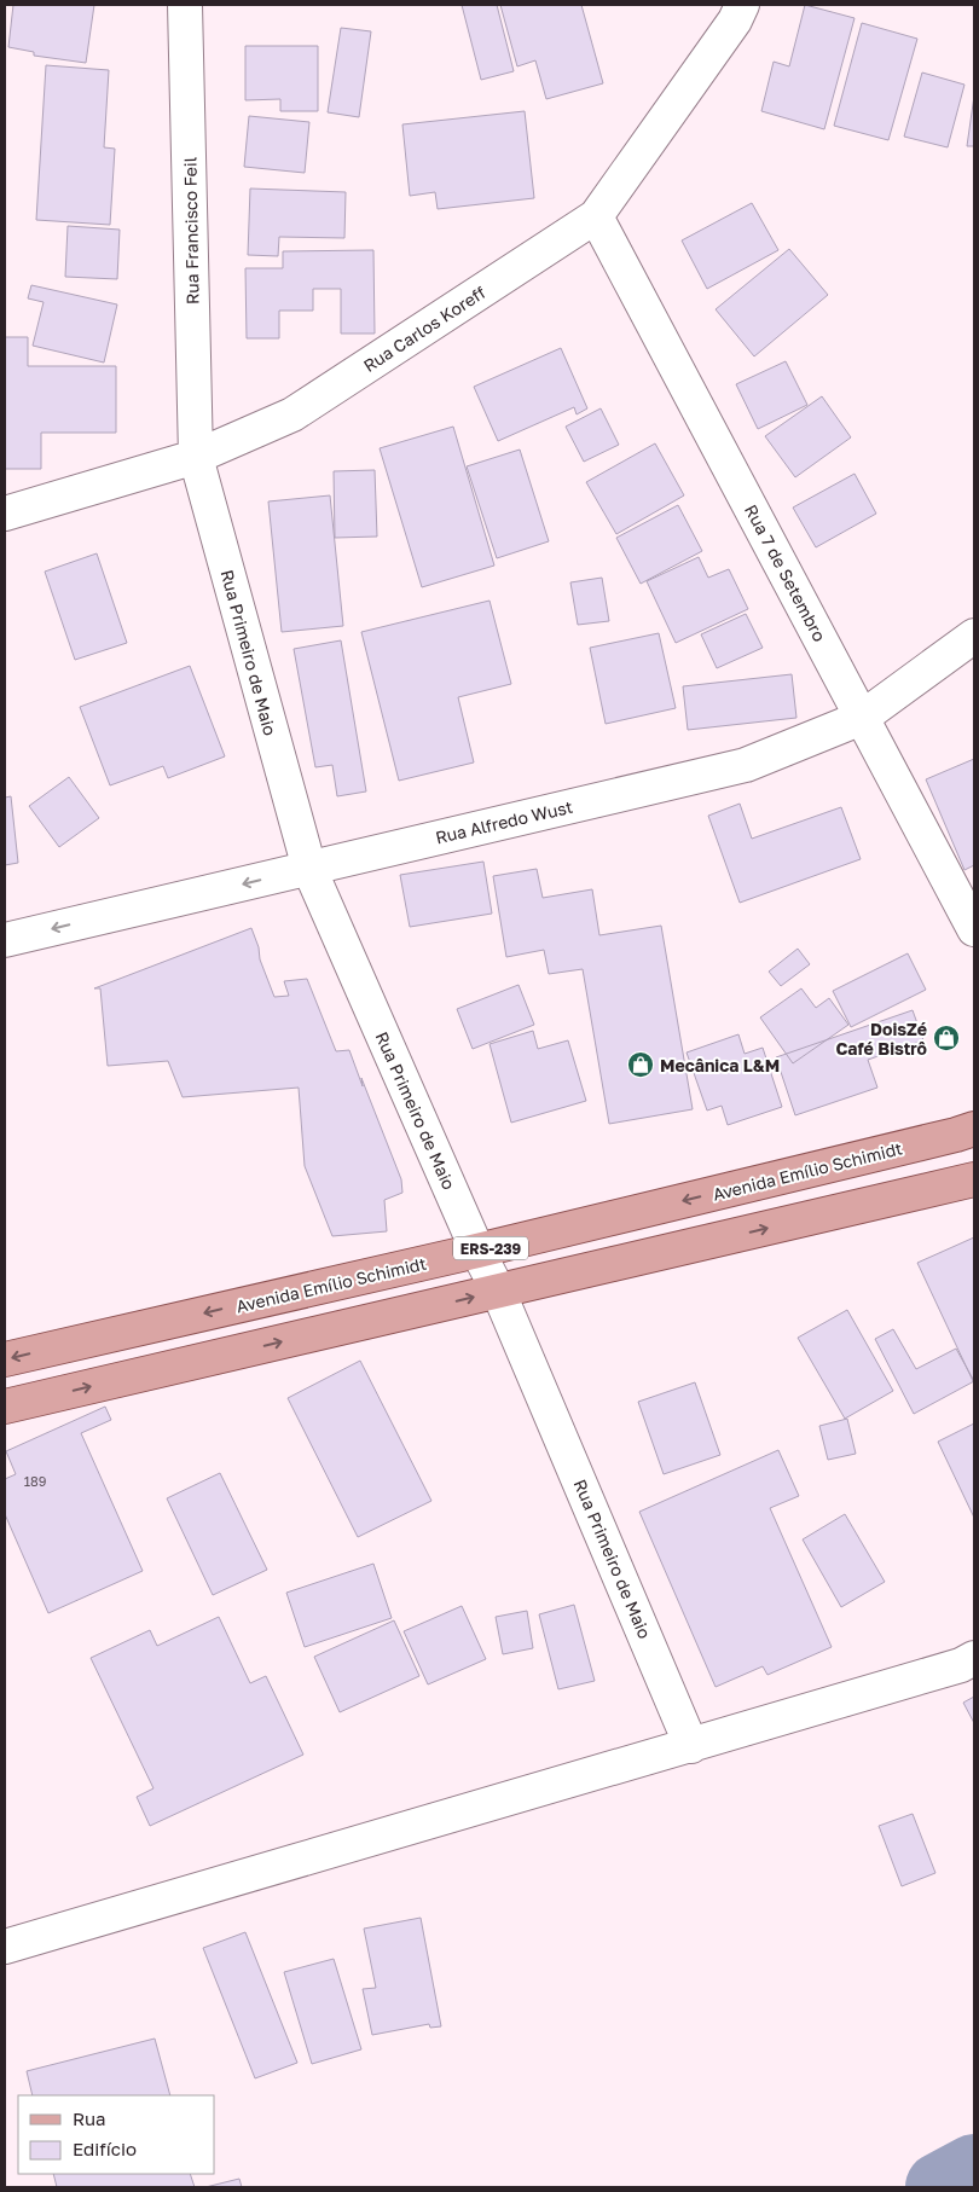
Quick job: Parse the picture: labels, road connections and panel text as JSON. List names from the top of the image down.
{
  "streets": {
    "main road": ["Avenida Emílio Schimidt", "ERS-239"],
    "street": [
      "Rua Francisco Feil",
      "Rua Carlos Koreff",
      "Rua 7 de Setembro",
      "Rua Primeiro de Maio",
      "Rua Alfredo Wust"
    ]
  },
  "crossings": [
    ["Rua Francisco Feil", "Rua Carlos Koreff"],
    ["Rua Francisco Feil", "Rua Primeiro de Maio"],
    ["Rua Carlos Koreff", "Rua 7 de Setembro"],
    ["Rua Carlos Koreff", "Rua Primeiro de Maio"],
    ["Rua 7 de Setembro", "Rua Alfredo Wust"],
    ["Rua Primeiro de Maio", "Rua Alfredo Wust"],
    ["Rua Primeiro de Maio", "Avenida Emílio Schimidt"],
    ["Rua Primeiro de Maio", "ERS-239"]
  ],
  "places": {
    "shop": ["DoisZé Café Bistrô", "Mecânica L&M"]
  },
  "house_numbers": ["189"],
  "legend": ["Rua", "Edifício"]
}
